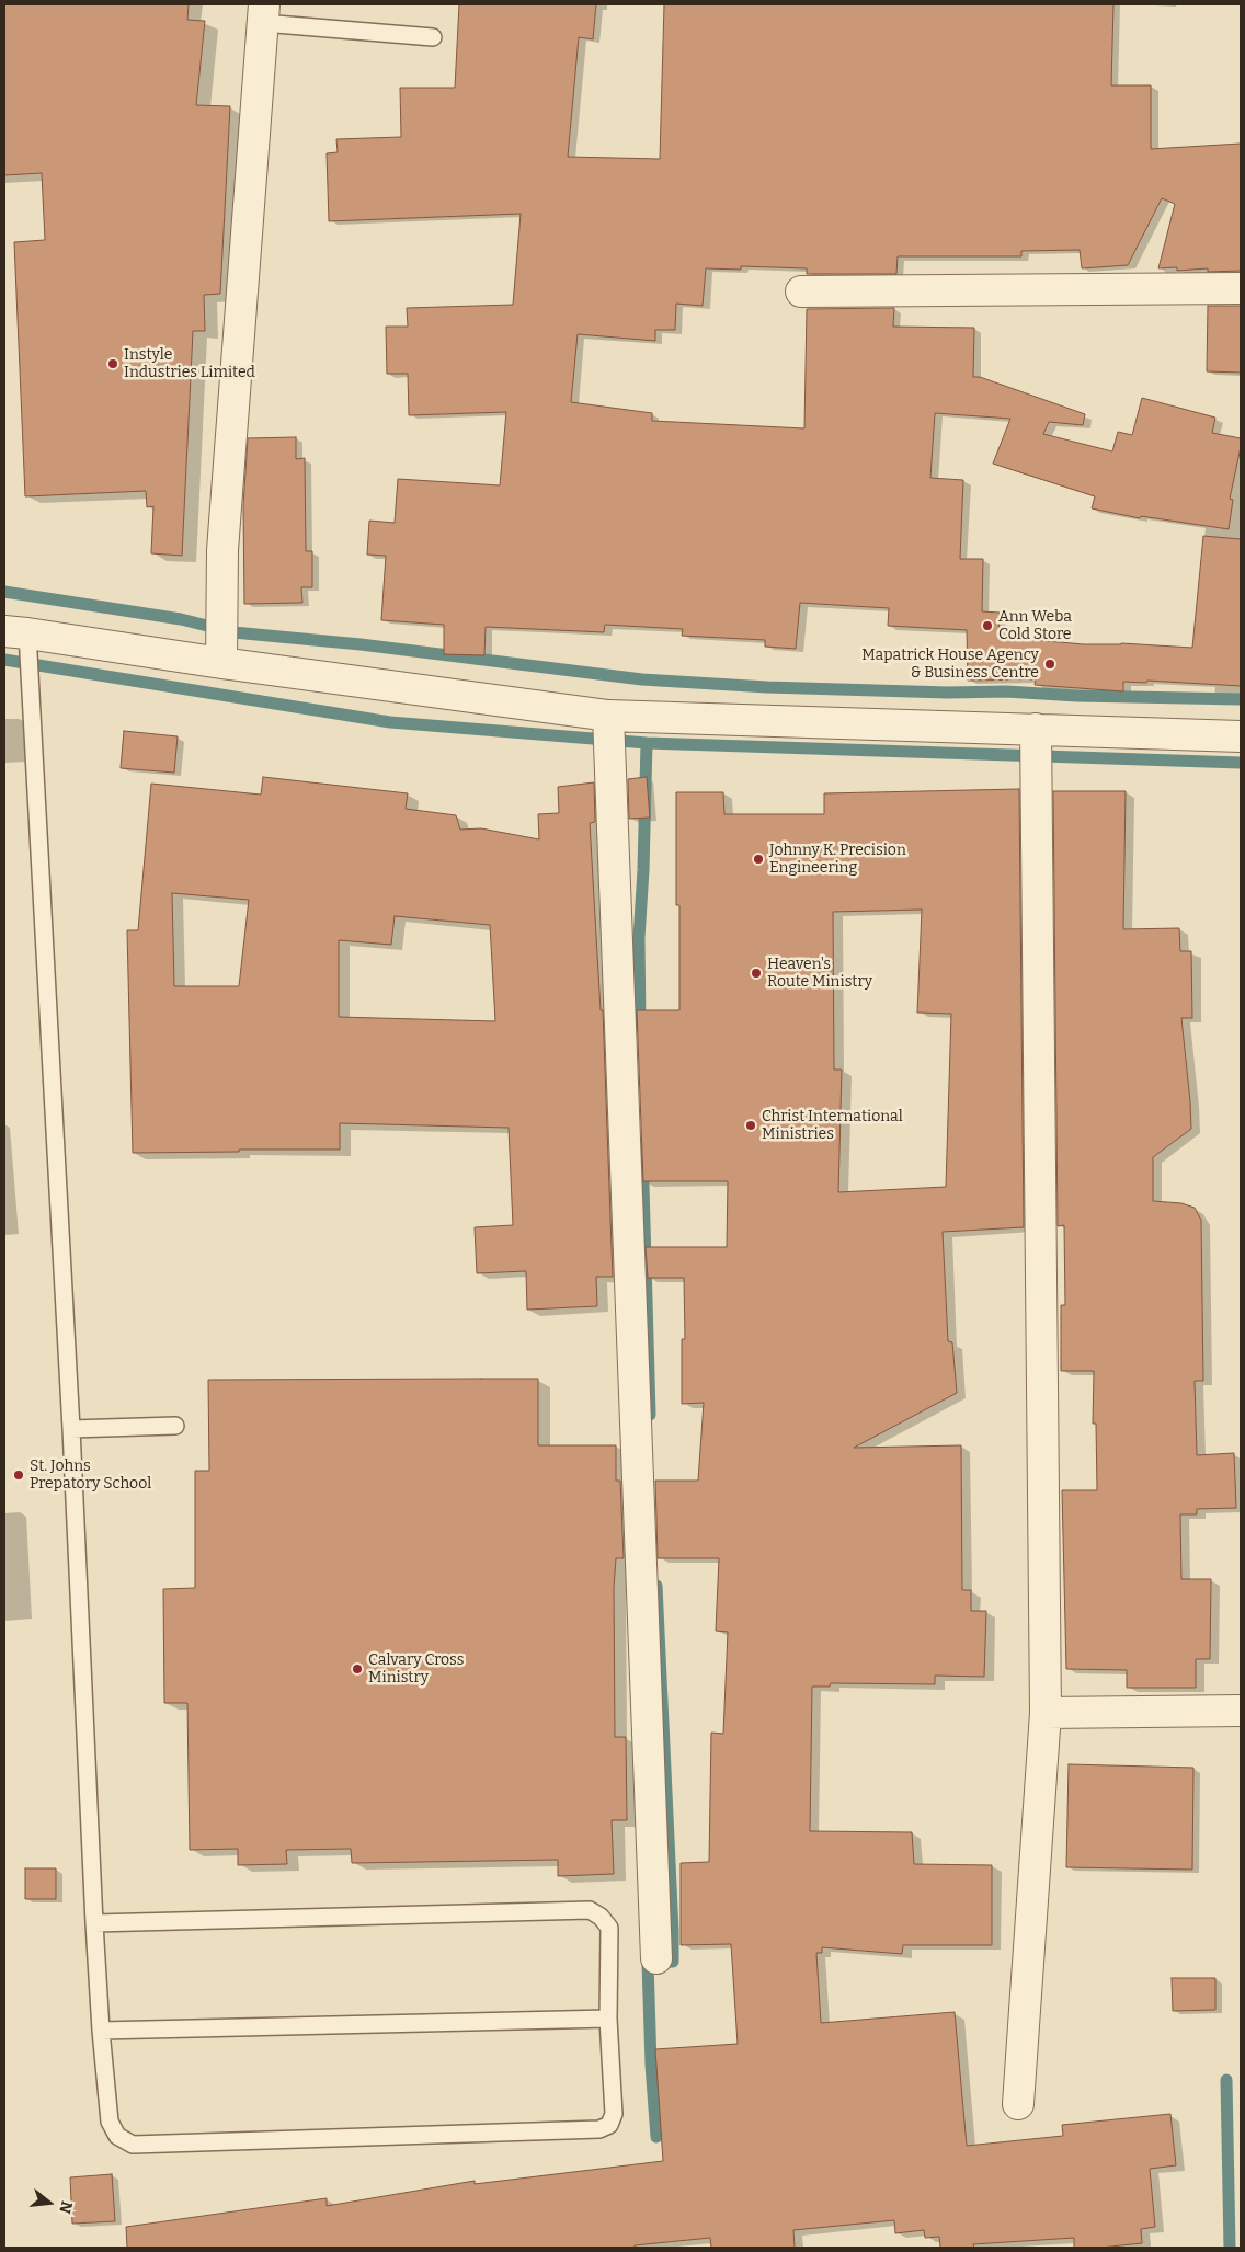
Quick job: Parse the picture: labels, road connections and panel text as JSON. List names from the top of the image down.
{
  "places": [
    "Instyle Industries Limited",
    "Ann Weba Cold Store",
    "Mapatrick House Agency & Business Centre",
    "Johnny K. Precision Engineering",
    "Heaven's Route Ministry",
    "Christ International Ministries",
    "St. Johns Prepatory School",
    "Calvary Cross Ministry"
  ],
  "north": "right"
}
